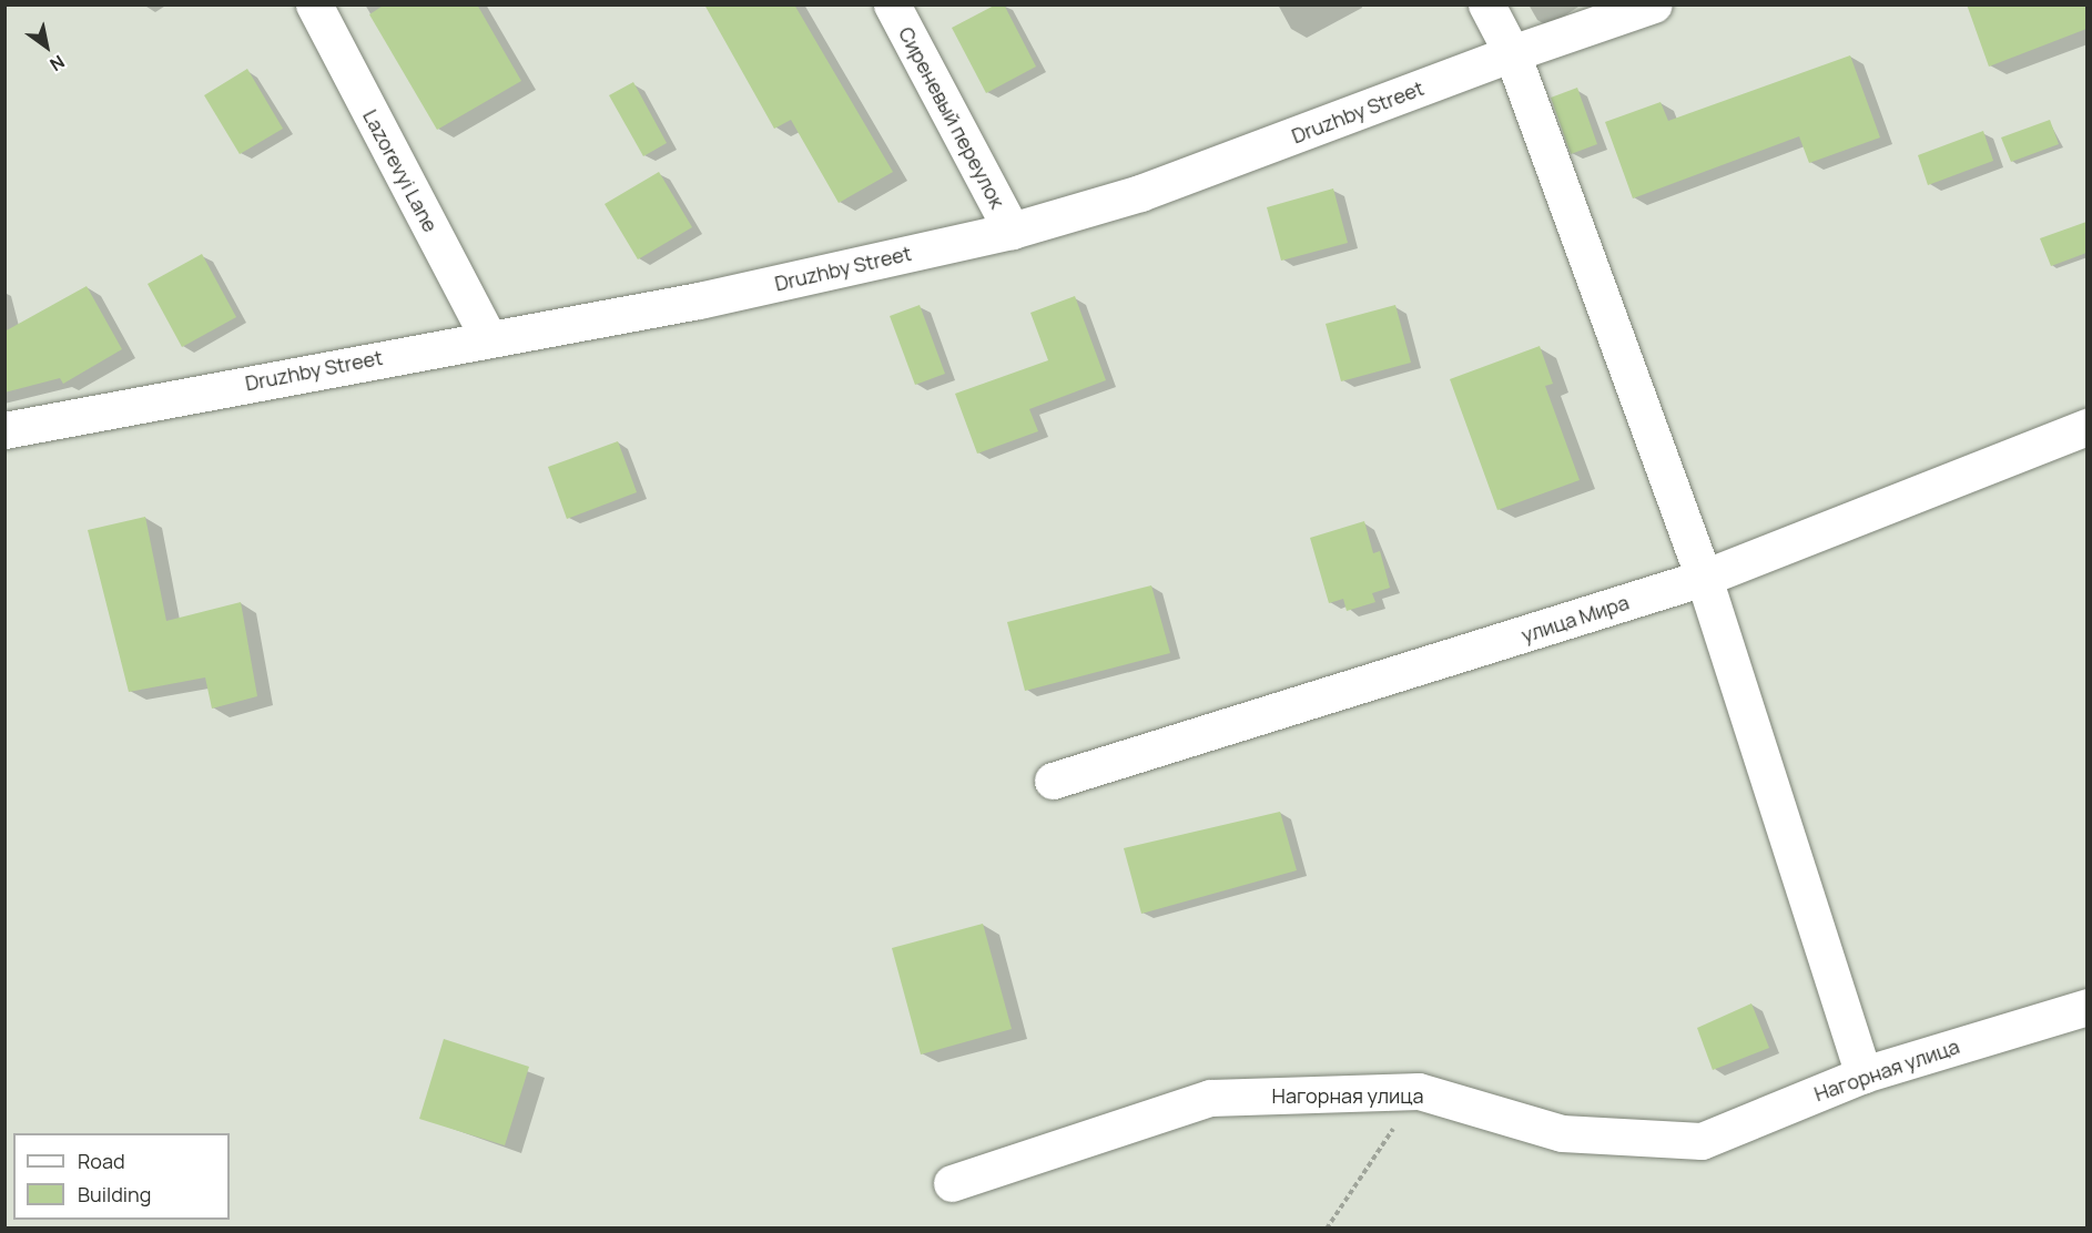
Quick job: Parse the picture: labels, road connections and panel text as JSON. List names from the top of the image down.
{
  "streets": {
    "street": [
      "Druzhby Street",
      "Сиреневый переулок",
      "Lazorevyi Lane",
      "улица Мира",
      "Нагорная улица"
    ]
  },
  "crossings": [
    ["Druzhby Street", "Сиреневый переулок"],
    ["Druzhby Street", "Lazorevyi Lane"]
  ],
  "legend": ["Road", "Building"],
  "north": "bottom right"
}
